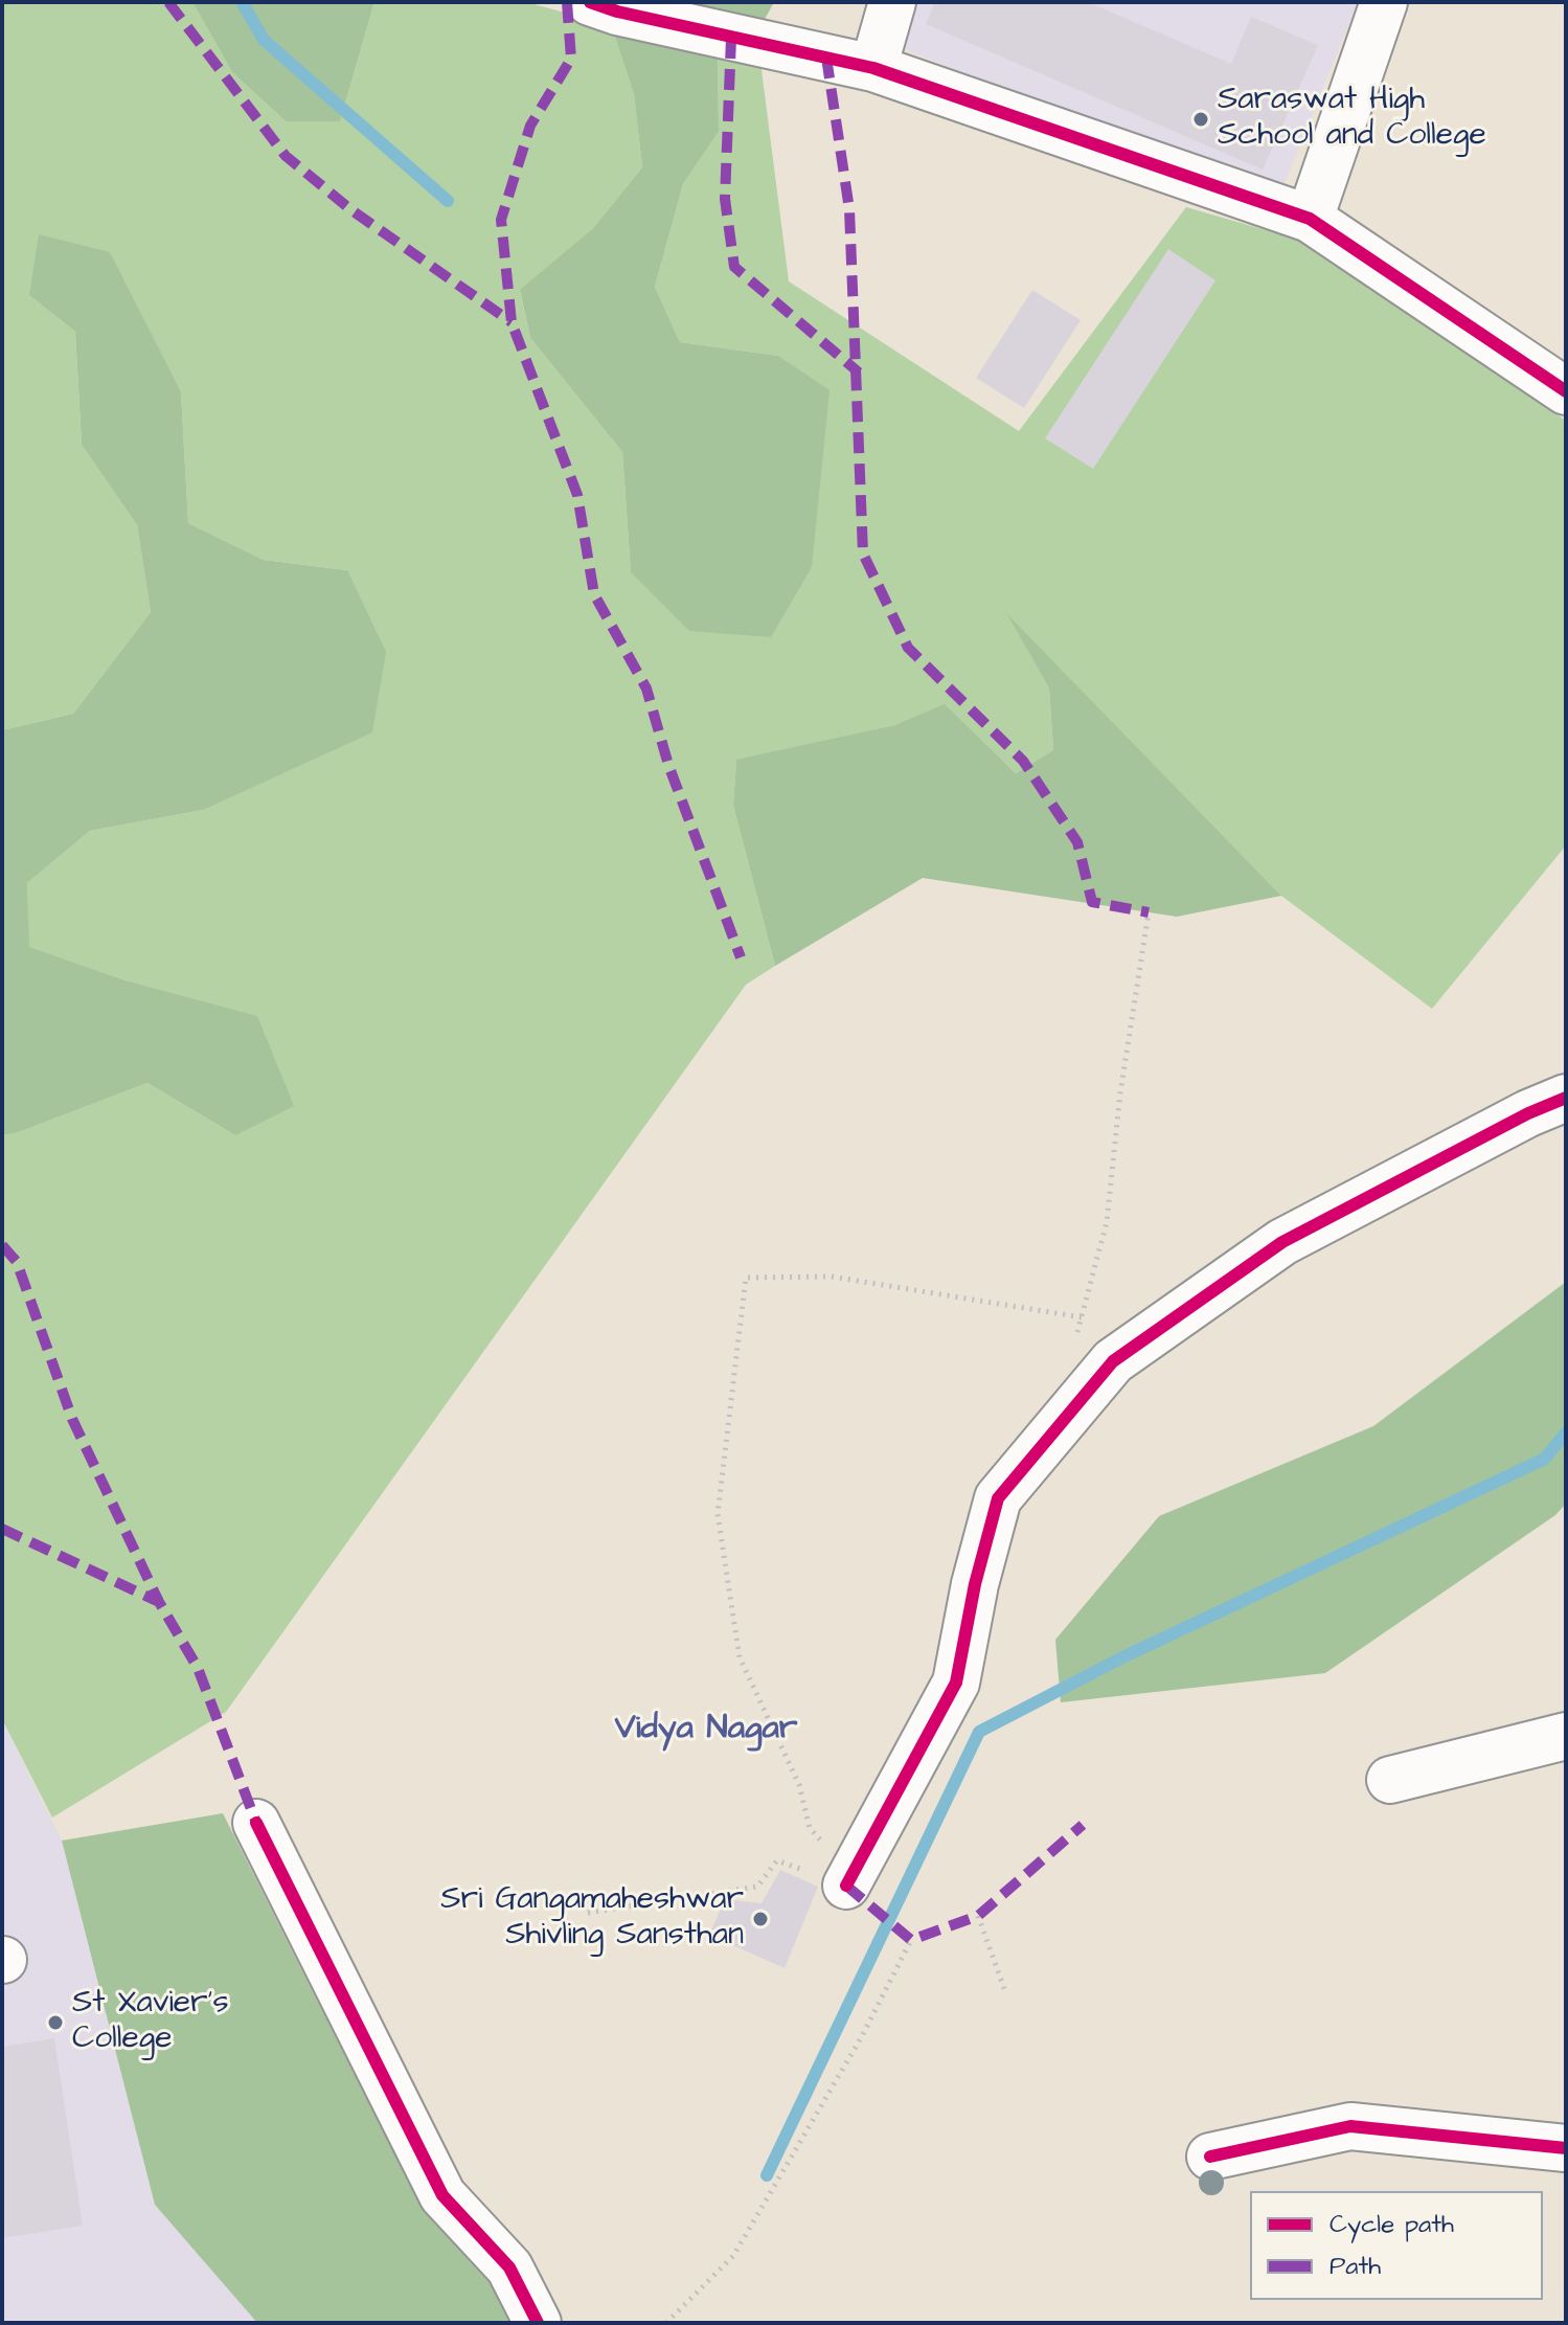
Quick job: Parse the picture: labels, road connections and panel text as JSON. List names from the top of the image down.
{
  "districts": ["Vidya Nagar"],
  "places": ["Saraswat High School and College", "Sri Gangamaheshwar Shivling Sansthan", "St Xavier's College"],
  "legend": ["Cycle path", "Path"]
}
